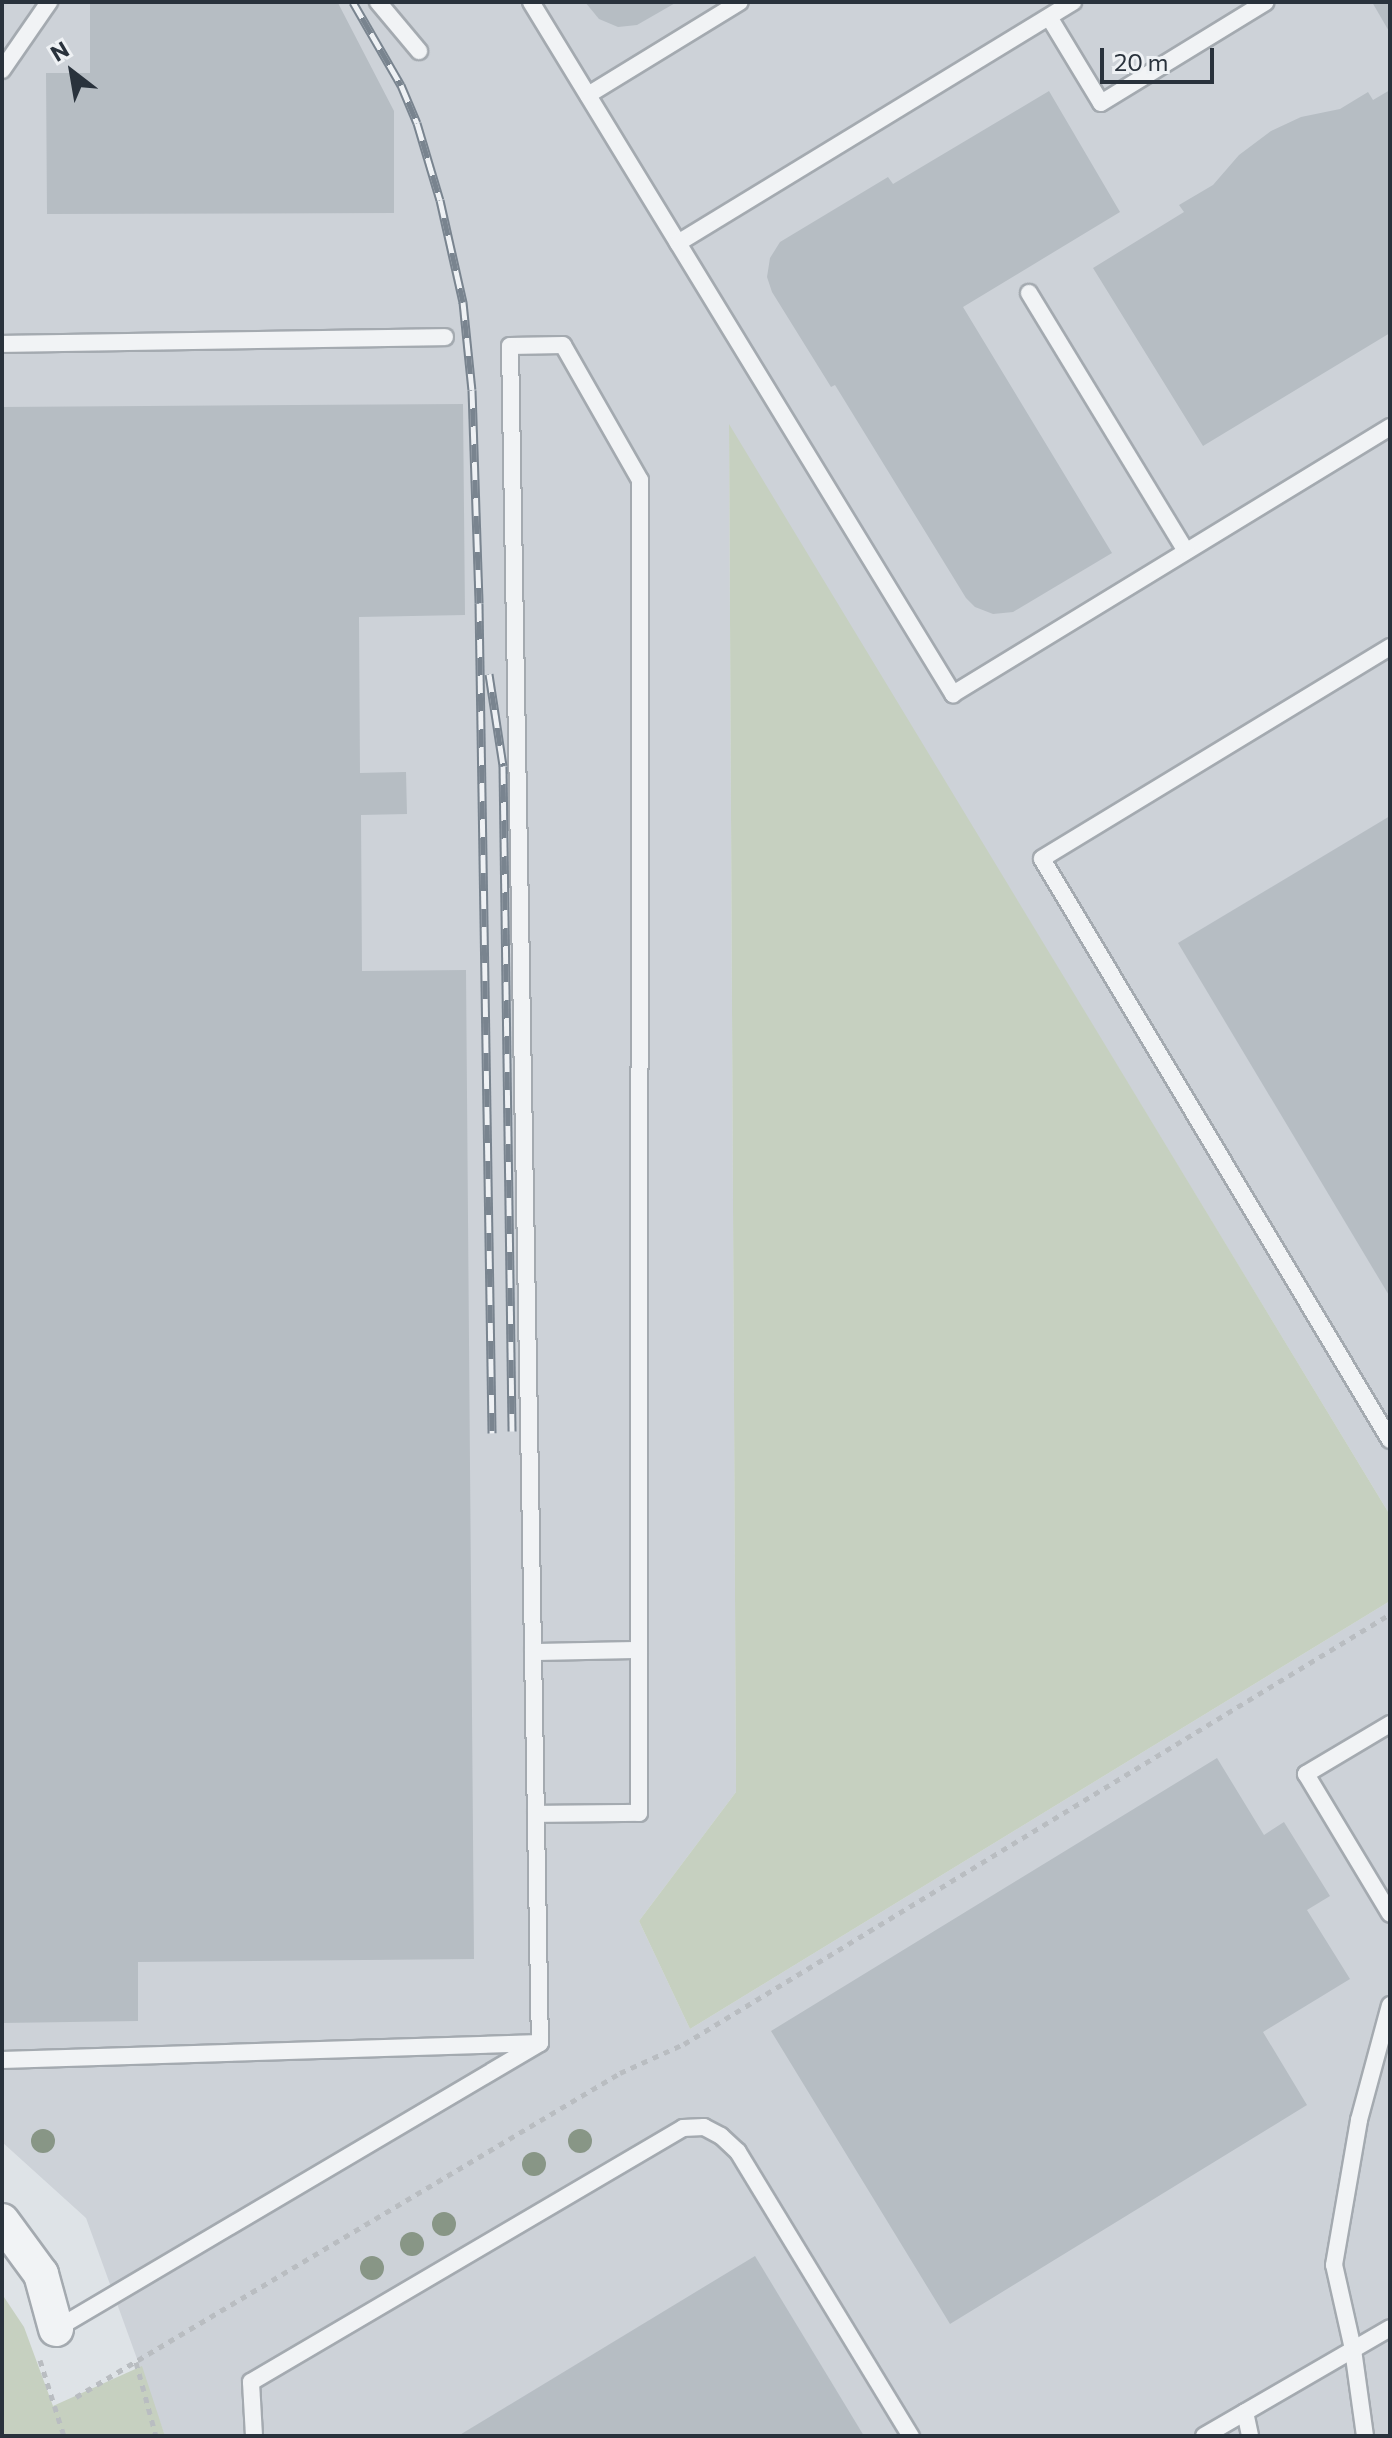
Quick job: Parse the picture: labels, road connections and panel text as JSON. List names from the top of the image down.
{
  "scale_bar": "20 m",
  "north": "top left"
}
